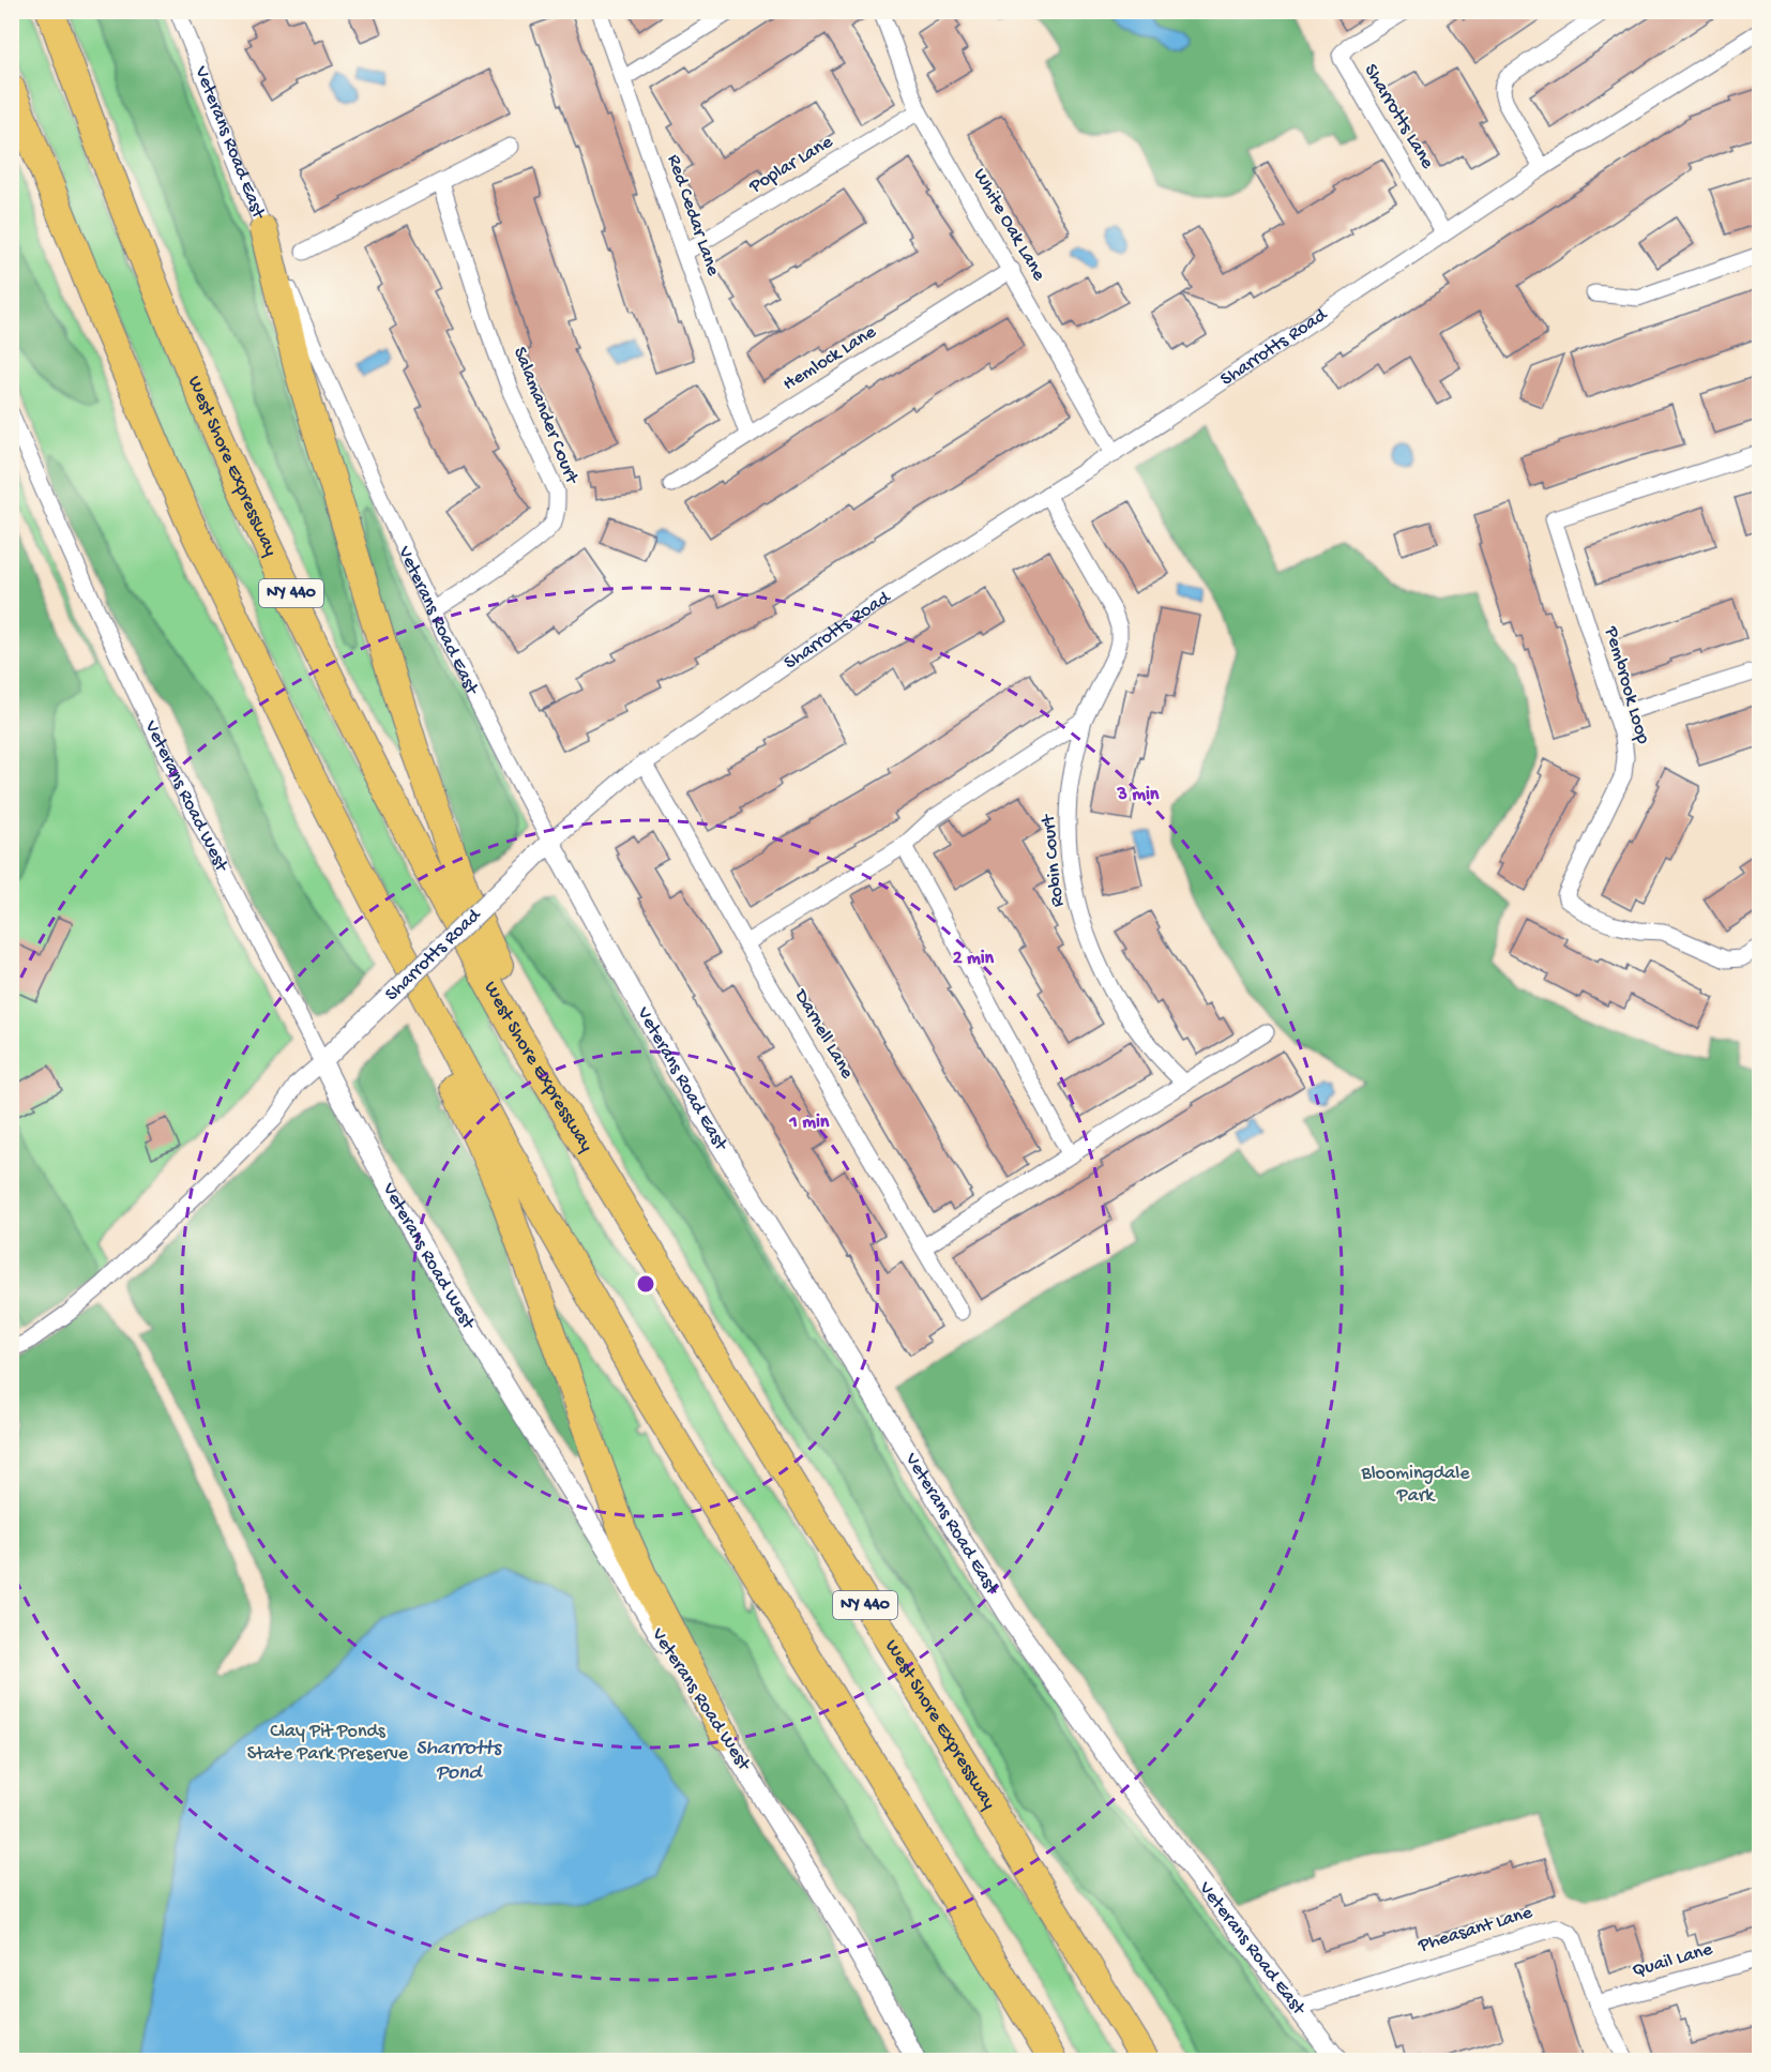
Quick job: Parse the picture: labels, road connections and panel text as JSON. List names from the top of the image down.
{
  "streets": {
    "highway": ["West Shore Expressway", "NY 440"],
    "street": [
      "Sharrotts Lane",
      "Veterans Road East",
      "Poplar Lane",
      "Red Cedar Lane",
      "White Oak Lane",
      "Sharrotts Road",
      "Hemlock Lane",
      "Salamander Court",
      "Pembrook Loop",
      "Veterans Road West",
      "Robin Court",
      "Darnell Lane",
      "Pheasant Lane",
      "Quail Lane"
    ]
  },
  "crossings": [
    ["Sharrotts Lane", "Sharrotts Road"],
    ["Veterans Road East", "Sharrotts Road"],
    ["Veterans Road East", "Salamander Court"],
    ["Veterans Road East", "Pheasant Lane"],
    ["Poplar Lane", "Red Cedar Lane"],
    ["Poplar Lane", "White Oak Lane"],
    ["Red Cedar Lane", "Hemlock Lane"],
    ["White Oak Lane", "Sharrotts Road"],
    ["White Oak Lane", "Hemlock Lane"],
    ["Sharrotts Road", "Veterans Road West"],
    ["Sharrotts Road", "Robin Court"],
    ["Sharrotts Road", "Darnell Lane"],
    ["Pheasant Lane", "Quail Lane"]
  ],
  "water": ["Sharrotts Pond"],
  "parks": ["Bloomingdale Park", "Clay Pit Ponds State Park Preserve"],
  "rings": ["3 min", "2 min", "1 min"]
}
